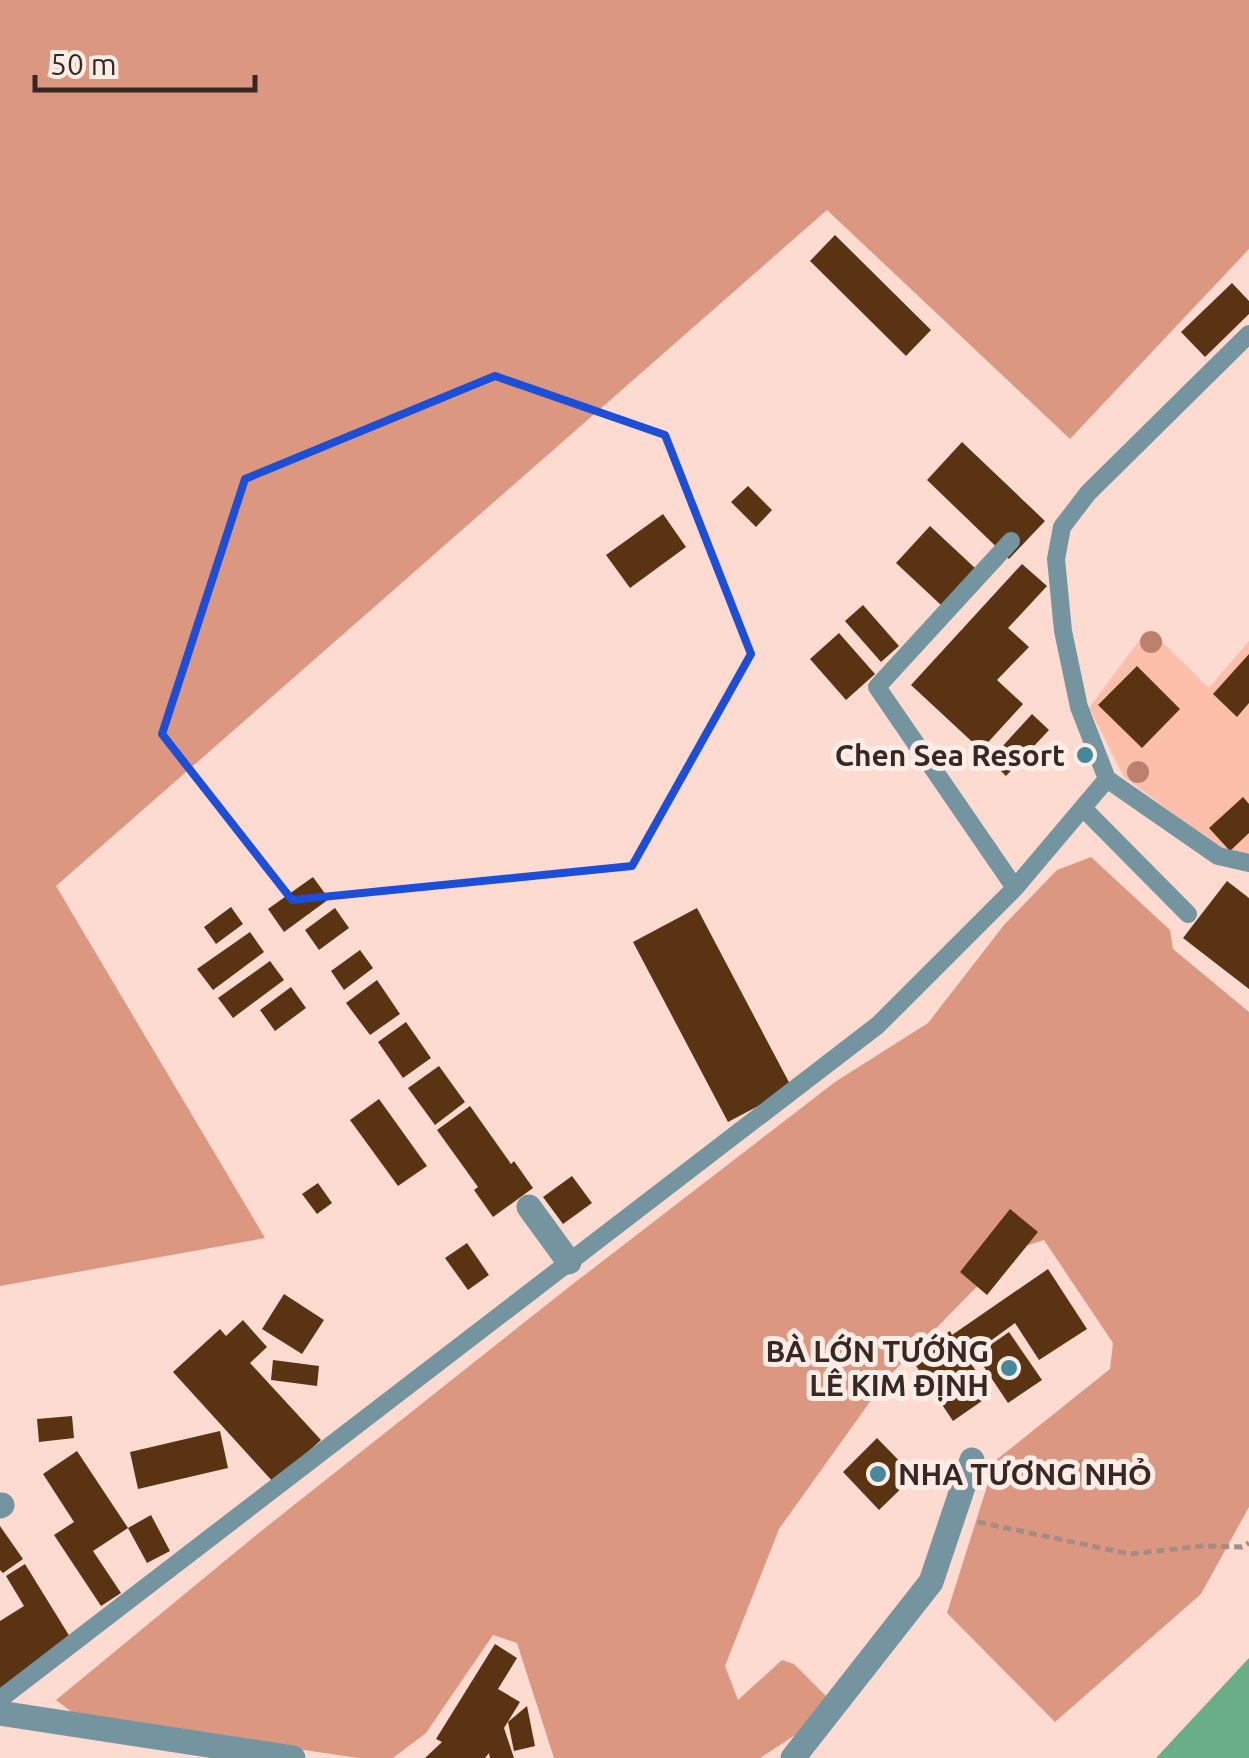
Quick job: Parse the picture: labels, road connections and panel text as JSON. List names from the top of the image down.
{
  "places": ["Chen Sea Resort", "BÀ LỚN TƯỚNG LÊ KIM ĐỊNH", "NHA TƯƠNG NHỎ"],
  "scale_bar": "50 m"
}
